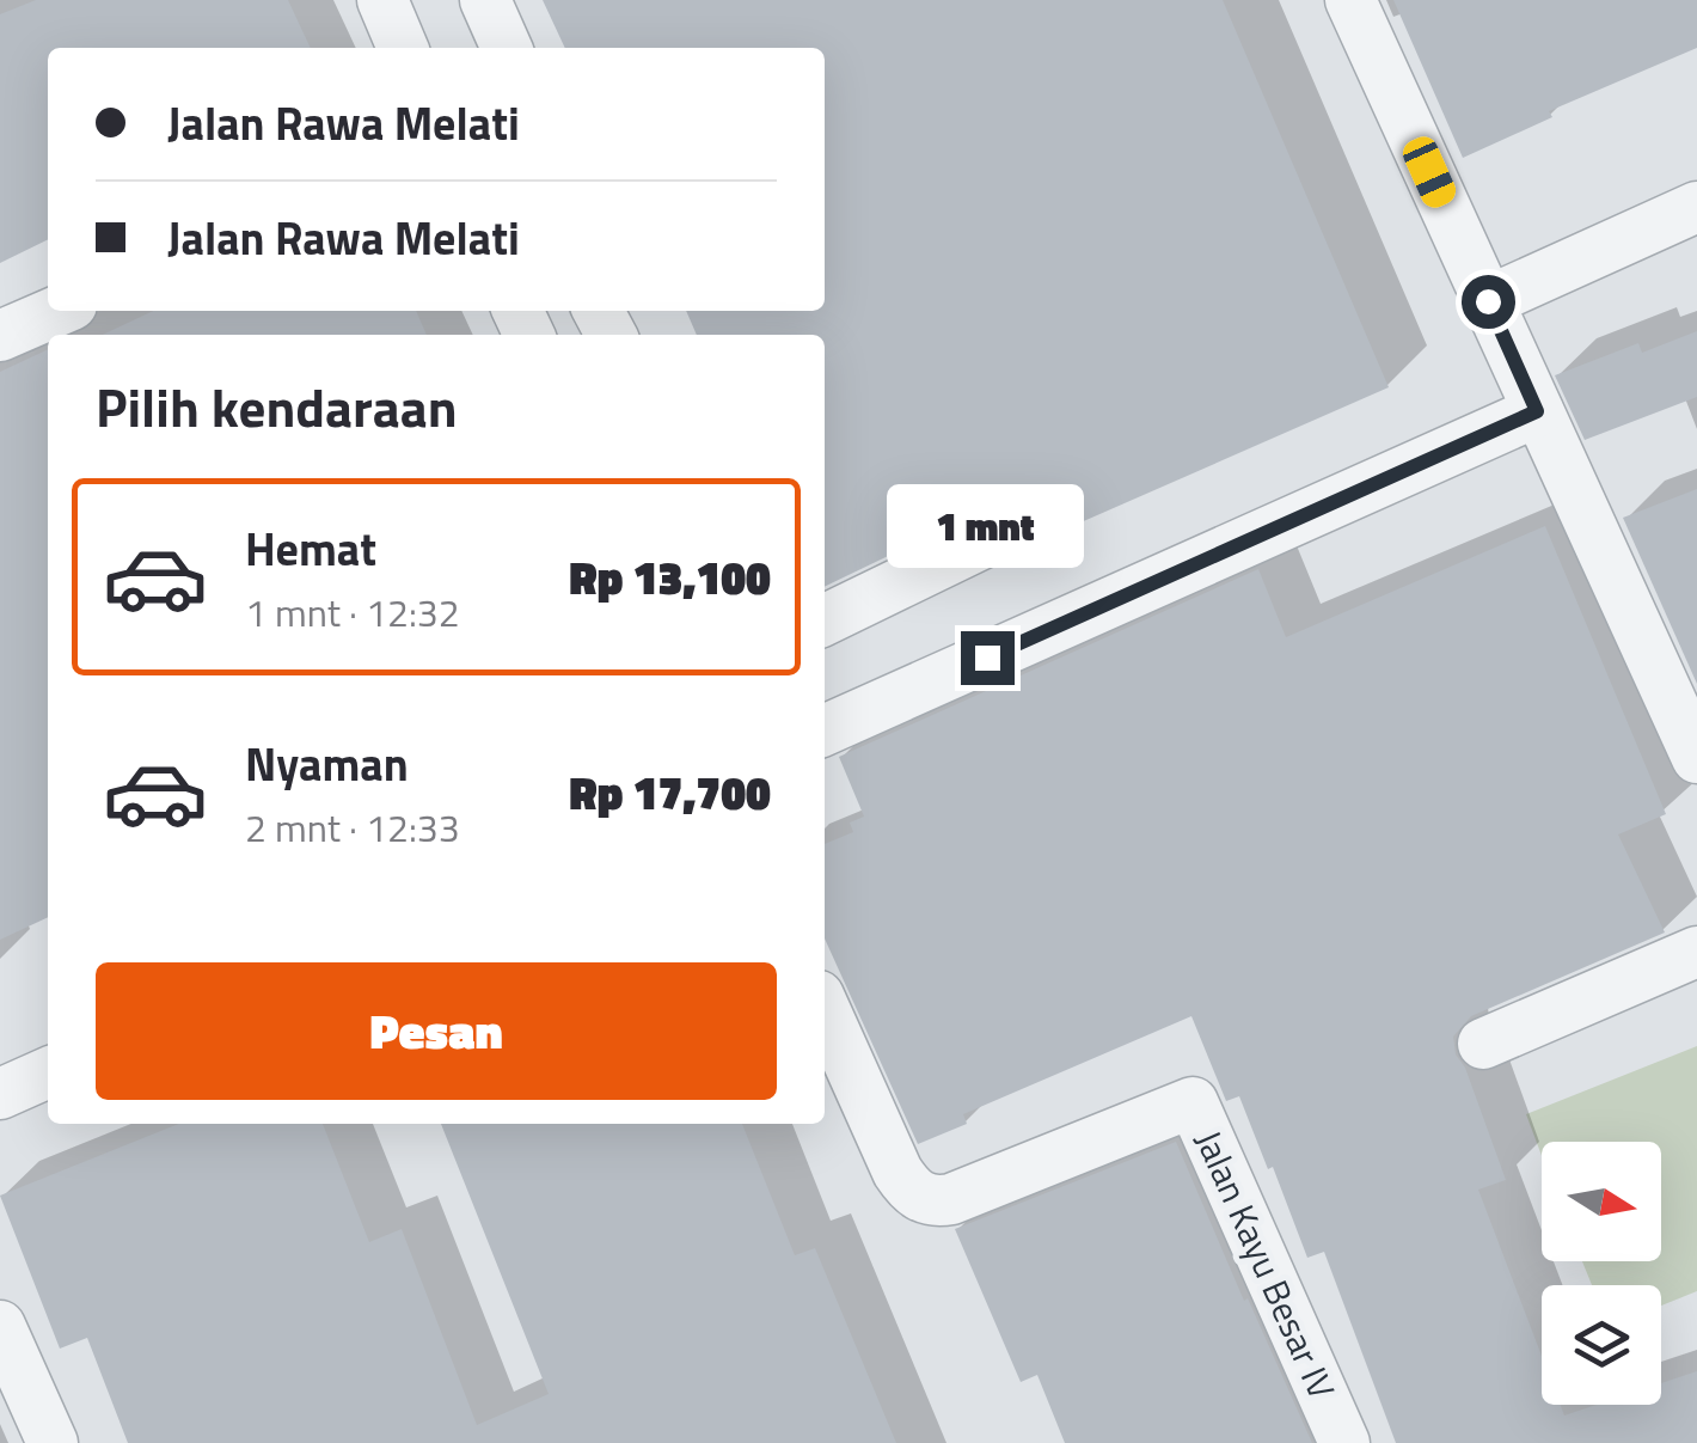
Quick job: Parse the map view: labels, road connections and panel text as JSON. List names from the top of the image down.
{
  "streets": {
    "street": ["Jalan Kayu Besar IV"]
  },
  "north": "right",
  "page": {
    "banner": ["Jalan Rawa Melati", "Jalan Rawa Melati"],
    "heading": "Pilih kendaraan",
    "list": [
      {
        "name": "Hemat",
        "note": "1 mnt · 12:32",
        "value": "Rp 13,100"
      },
      {
        "name": "Nyaman",
        "note": "2 mnt · 12:33",
        "value": "Rp 17,700"
      }
    ],
    "bubble": "1 mnt",
    "buttons": "Pesan"
  }
}
